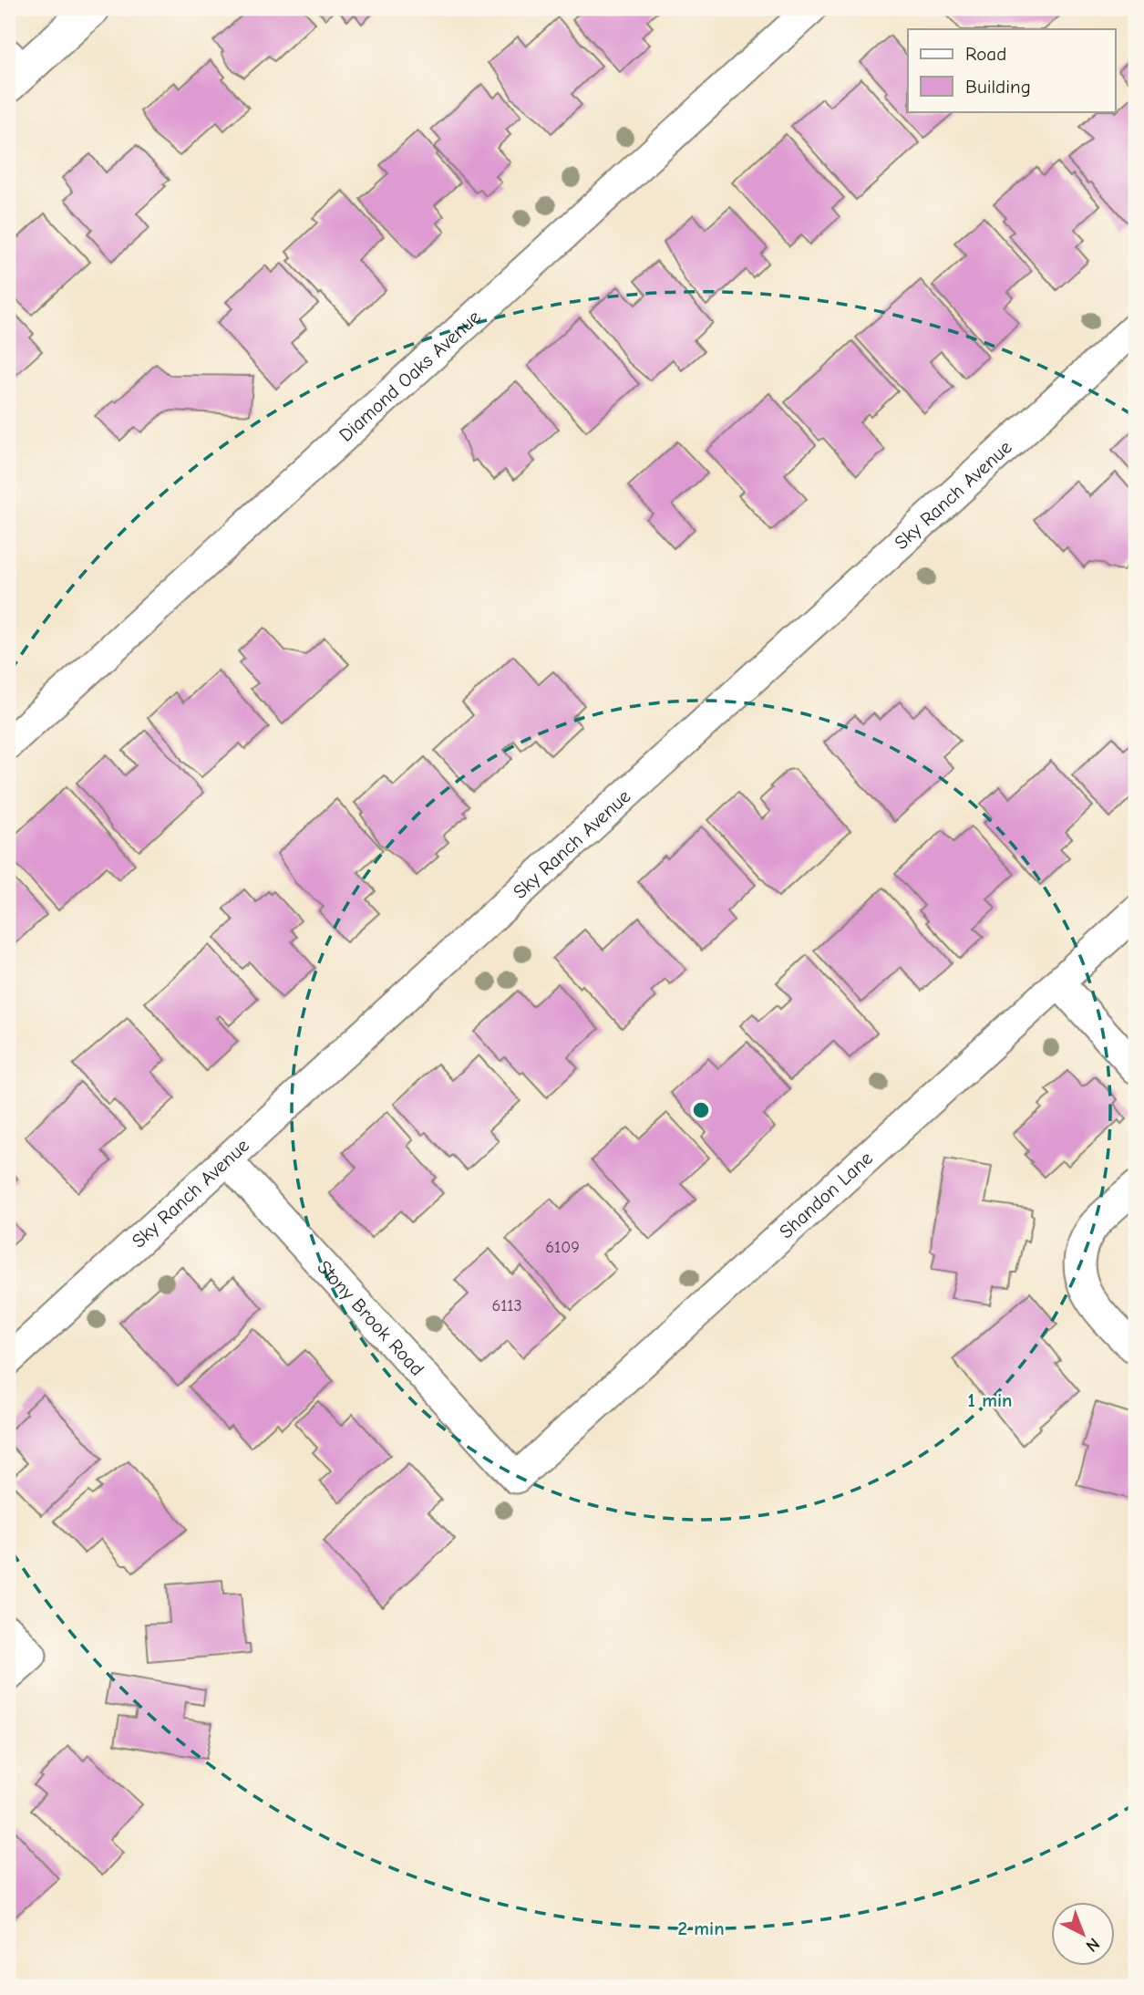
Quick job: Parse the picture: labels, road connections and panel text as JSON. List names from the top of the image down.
{
  "streets": {
    "street": [
      "Diamond Oaks Avenue",
      "Sky Ranch Avenue",
      "Shandon Lane",
      "Stony Brook Road"
    ]
  },
  "crossings": [
    ["Sky Ranch Avenue", "Stony Brook Road"],
    ["Shandon Lane", "Stony Brook Road"]
  ],
  "house_numbers": ["6109", "6113"],
  "legend": ["Road", "Building"],
  "north": "bottom right",
  "rings": ["1 min", "2 min"]
}
